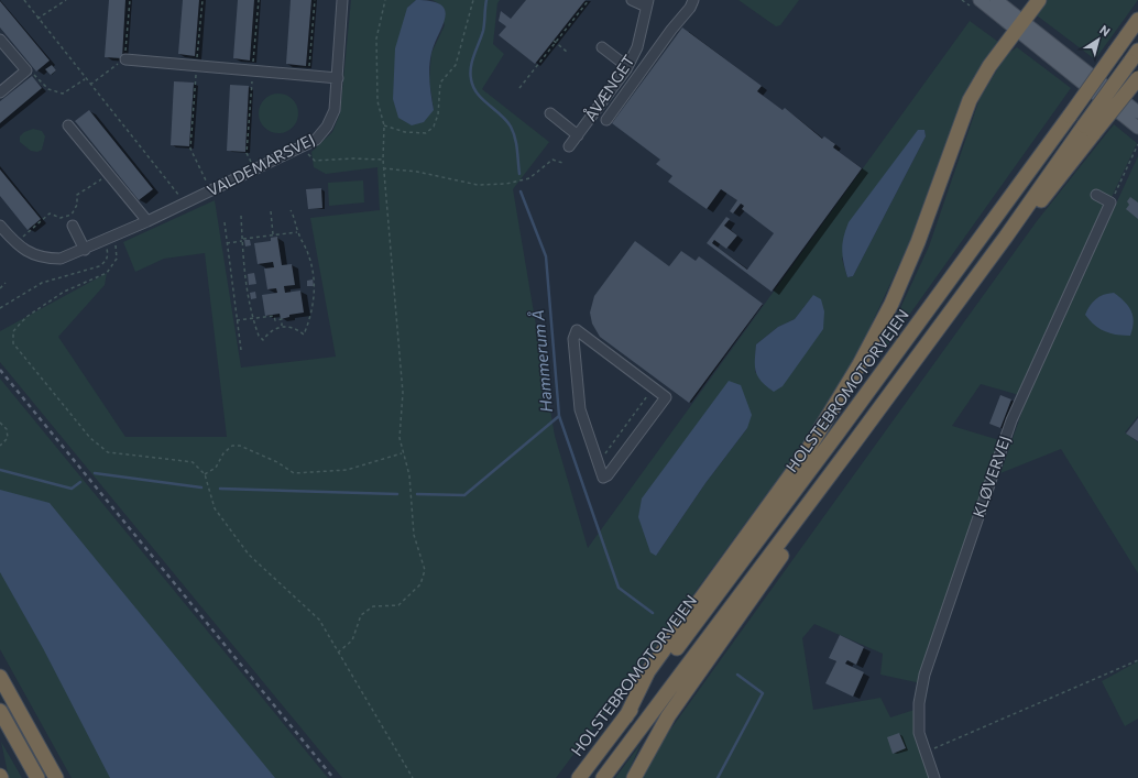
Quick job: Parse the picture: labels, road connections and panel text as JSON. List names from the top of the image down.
{
  "streets": {
    "highway": ["HOLSTEBROMOTORVEJEN"],
    "street": ["ÅVÆNGET", "VALDEMARSVEJ", "KLØVERVEJ"]
  },
  "water": ["Hammerum Å"],
  "north": "top right"
}
